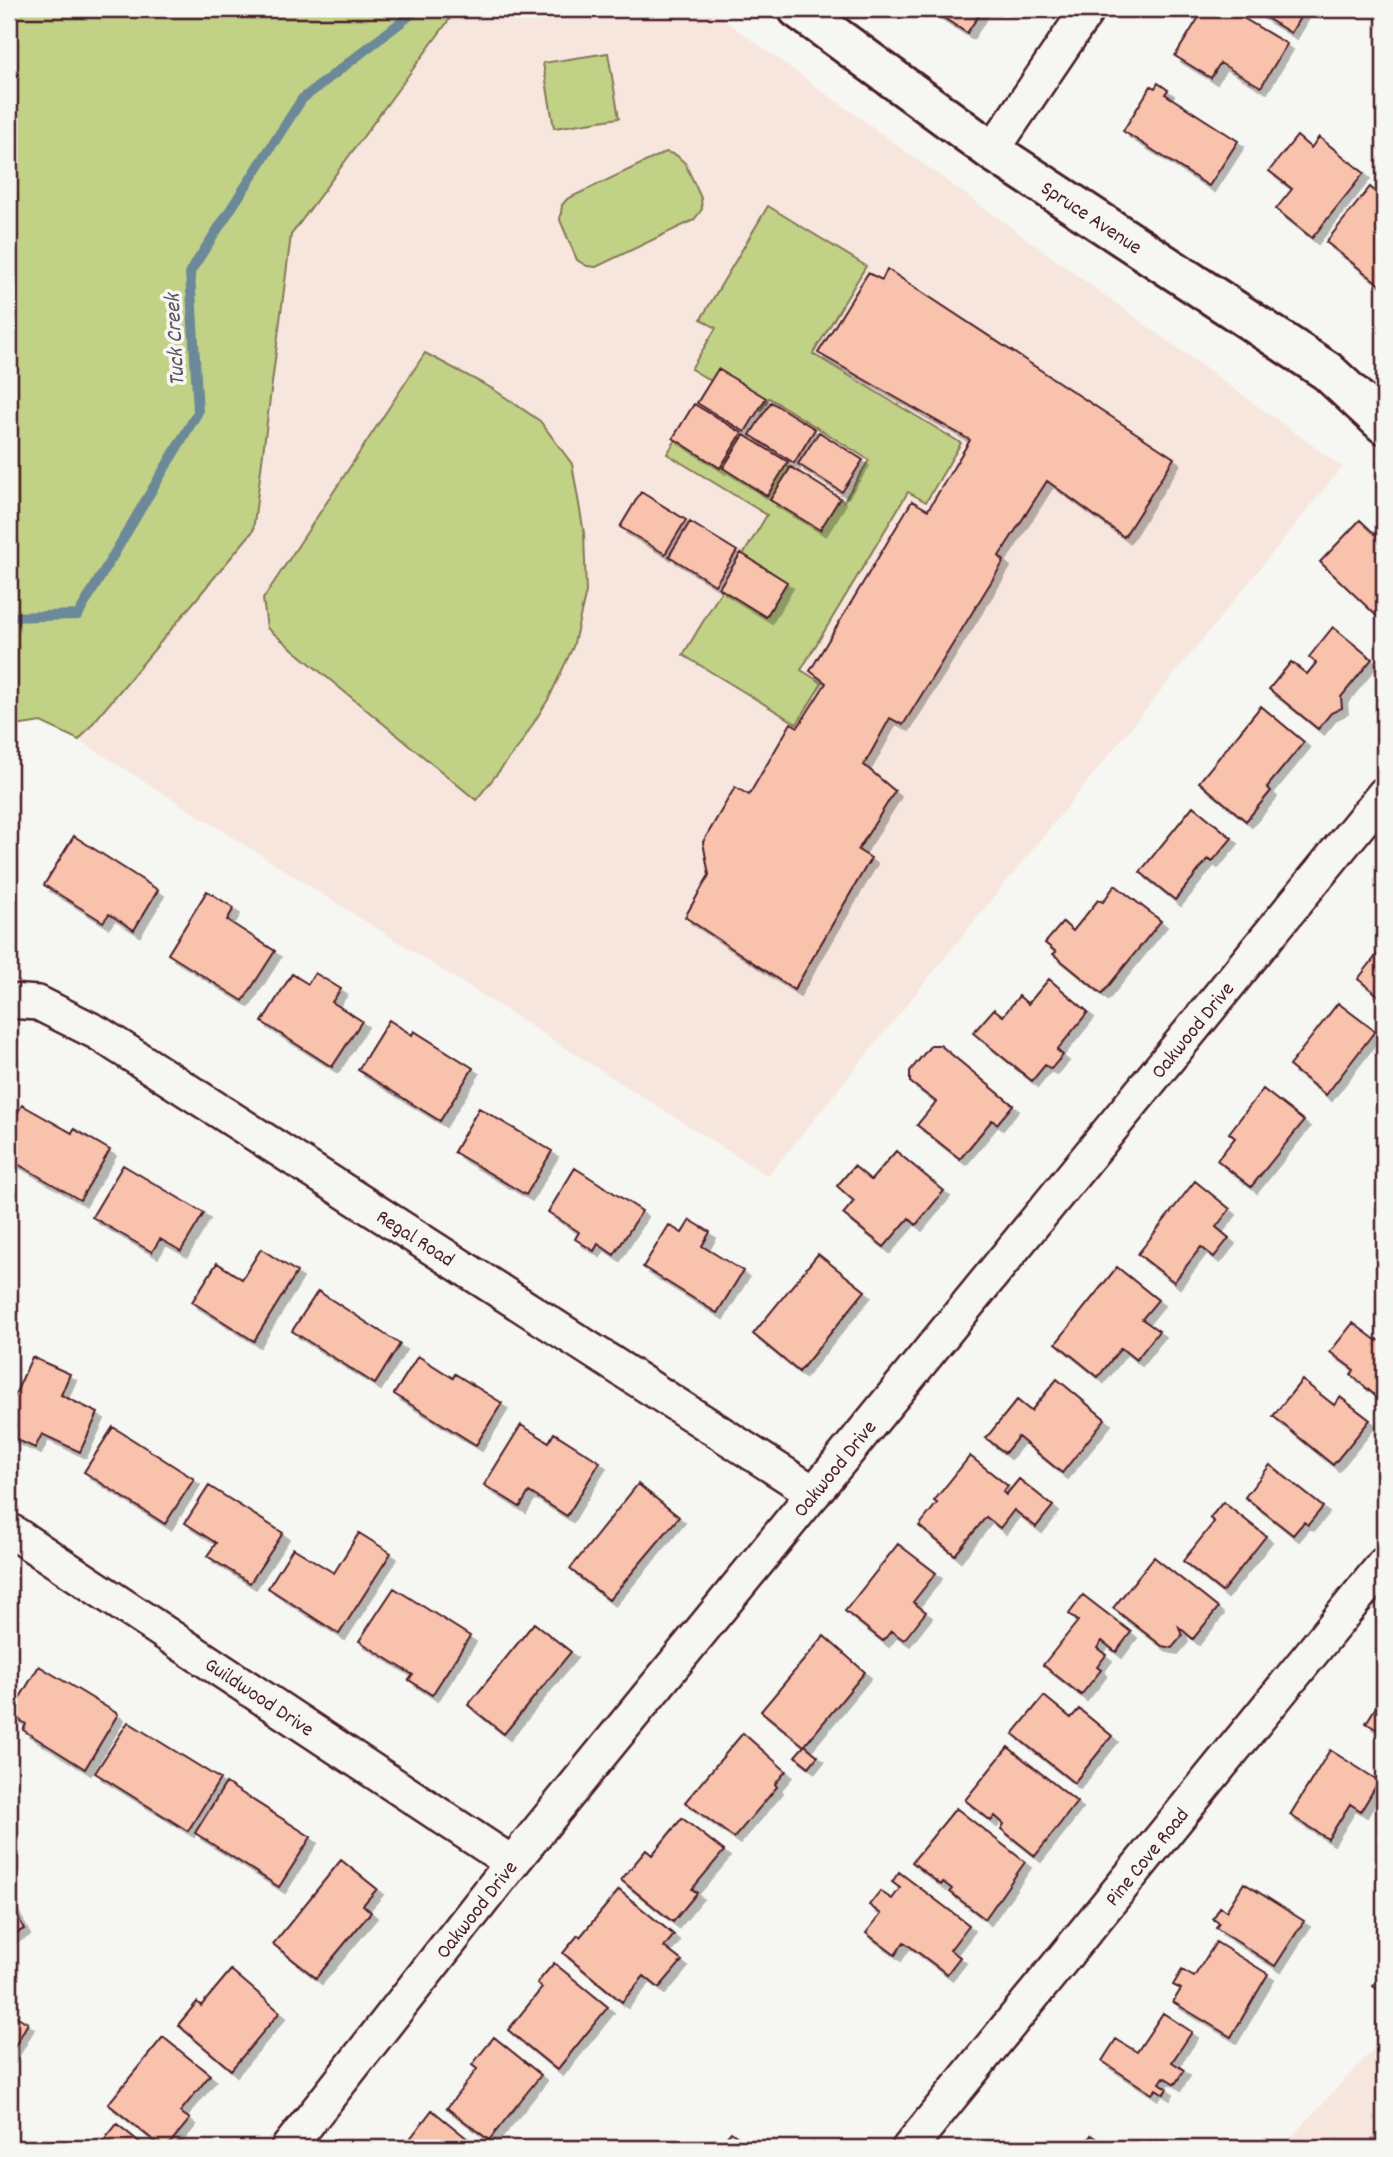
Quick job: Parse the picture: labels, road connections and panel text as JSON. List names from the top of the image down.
{
  "streets": {
    "street": [
      "Spruce Avenue",
      "Oakwood Drive",
      "Regal Road",
      "Guildwood Drive",
      "Pine Cove Road"
    ]
  },
  "crossings": [
    ["Oakwood Drive", "Regal Road"],
    ["Oakwood Drive", "Guildwood Drive"]
  ],
  "water": ["Tuck Creek"]
}
